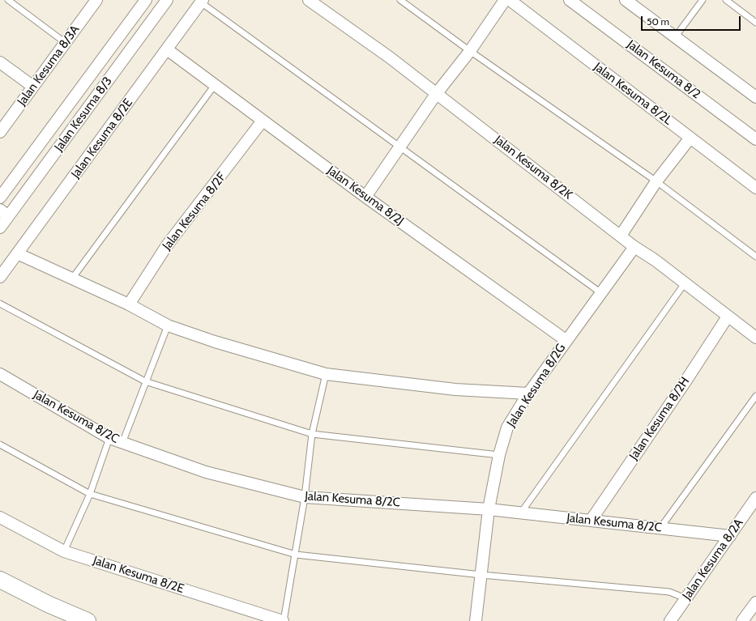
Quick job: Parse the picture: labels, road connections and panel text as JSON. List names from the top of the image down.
{
  "streets": {
    "street": [
      "Jalan Kesuma 8/3A",
      "Jalan Kesuma 8/2",
      "Jalan Kesuma 8/2L",
      "Jalan Kesuma 8/3",
      "Jalan Kesuma 8/2E",
      "Jalan Kesuma 8/2K",
      "Jalan Kesuma 8/2J",
      "Jalan Kesuma 8/2F",
      "Jalan Kesuma 8/2G",
      "Jalan Kesuma 8/2C",
      "Jalan Kesuma 8/2H",
      "Jalan Kesuma 8/2A"
    ]
  },
  "crossings": [
    ["Jalan Kesuma 8/2E", "Jalan Kesuma 8/2J"],
    ["Jalan Kesuma 8/2K", "Jalan Kesuma 8/2G"],
    ["Jalan Kesuma 8/2K", "Jalan Kesuma 8/2H"],
    ["Jalan Kesuma 8/2J", "Jalan Kesuma 8/2F"],
    ["Jalan Kesuma 8/2J", "Jalan Kesuma 8/2G"],
    ["Jalan Kesuma 8/2G", "Jalan Kesuma 8/2C"],
    ["Jalan Kesuma 8/2C", "Jalan Kesuma 8/2H"],
    ["Jalan Kesuma 8/2C", "Jalan Kesuma 8/2A"]
  ],
  "scale_bar": "50 m"
}
